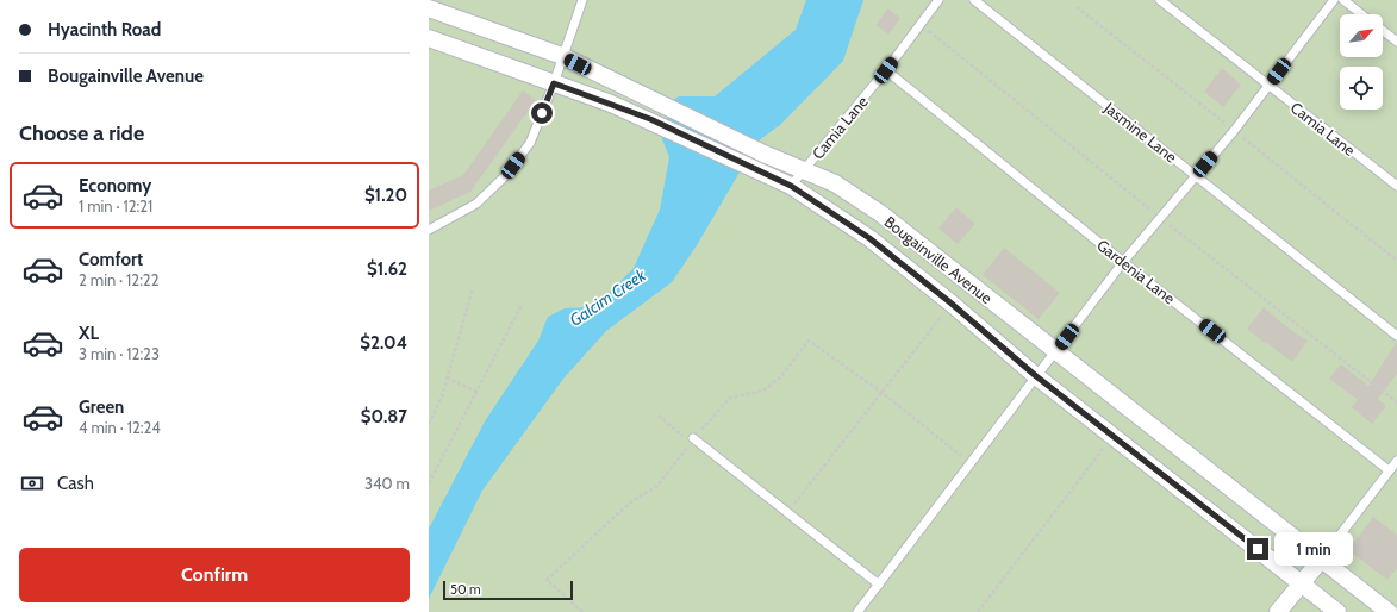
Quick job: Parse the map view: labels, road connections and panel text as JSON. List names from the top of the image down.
{
  "streets": {
    "street": ["Bougainville Avenue"],
    "lane": ["Camia Lane", "Jasmine Lane", "Gardenia Lane"]
  },
  "crossings": [
    ["Camia Lane", "Bougainville Avenue"],
    ["Camia Lane", "Gardenia Lane"]
  ],
  "water": ["Galcim Creek"],
  "scale_bar": "50 m",
  "north": "top right",
  "page": {
    "banner": ["Hyacinth Road", "Bougainville Avenue"],
    "heading": "Choose a ride",
    "list": [
      {
        "name": "Economy",
        "note": "1 min · 12:21",
        "value": "$1.20"
      },
      {
        "name": "Comfort",
        "note": "2 min · 12:22",
        "value": "$1.62"
      },
      {
        "name": "XL",
        "note": "3 min · 12:23",
        "value": "$2.04"
      },
      {
        "name": "Green",
        "note": "4 min · 12:24",
        "value": "$0.87"
      }
    ],
    "pay": ["Cash", "340 m"],
    "bubble": "1 min",
    "buttons": "Confirm",
    "scale": "50 m"
  }
}
